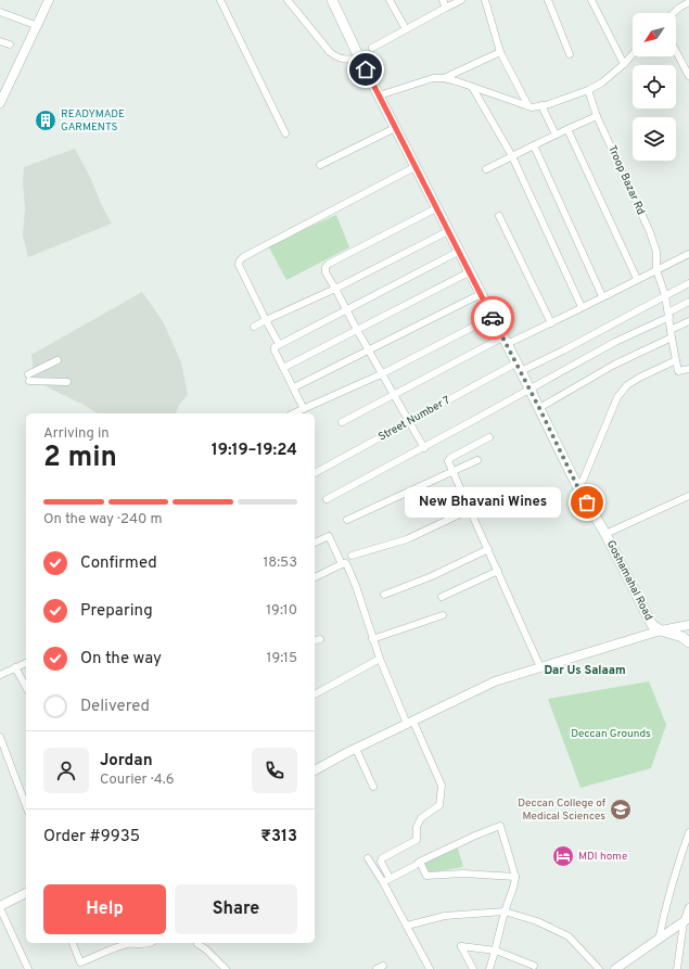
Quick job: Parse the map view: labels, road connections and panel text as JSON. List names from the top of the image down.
{
  "streets": {
    "main road": ["Goshamahal Road"],
    "street": ["Troop Bazar Rd", "Street Number 7"]
  },
  "crossings": [
    ["Troop Bazar Rd", "Street Number 7"],
    ["Street Number 7", "Goshamahal Road"]
  ],
  "districts": ["Dar Us Salaam"],
  "parks": ["Deccan Grounds"],
  "places": {
    "building": ["READYMADE GARMENTS"],
    "other": ["New Bhavani Wines"],
    "school or university": ["Deccan College of Medical Sciences"],
    "hotel": ["MDI home"]
  },
  "north": "bottom left",
  "page": {
    "heading": ["2 min", "Arriving in", "19:19–19:24"],
    "panel": [
      "Jordan",
      "Courier · 4.6",
      "Order #9935",
      "₹313"
    ],
    "bubble": "New Bhavani Wines",
    "bar": "On the way · 240 m",
    "list": [
      ["Confirmed", "18:53"],
      ["Preparing", "19:10"],
      ["On the way", "19:15"],
      "Delivered"
    ],
    "buttons": ["Help", "Share"]
  }
}
